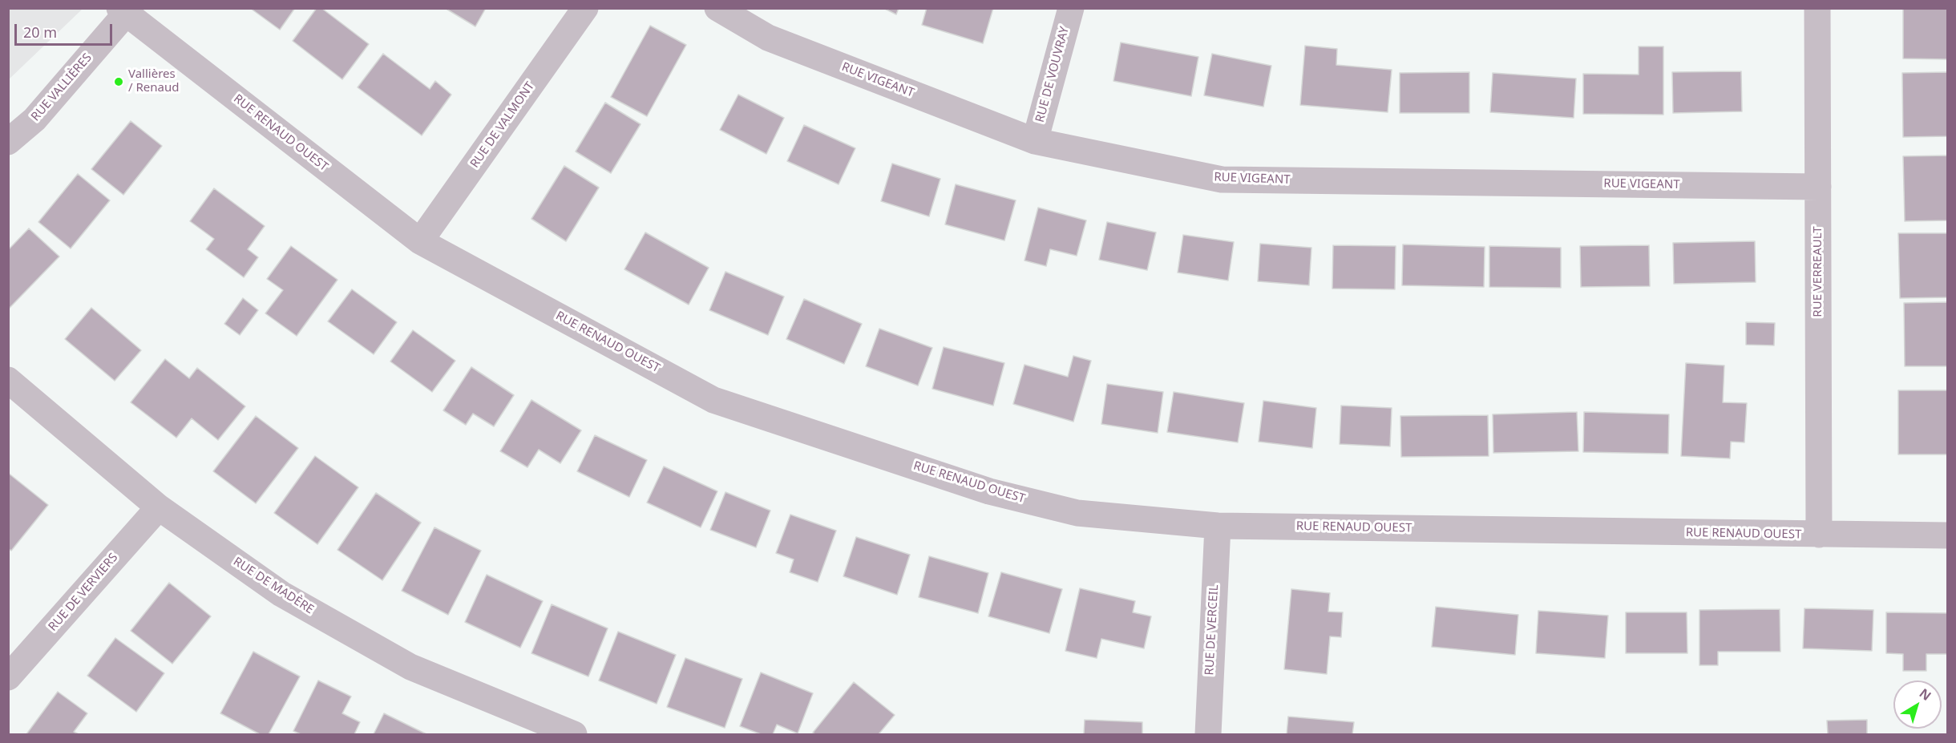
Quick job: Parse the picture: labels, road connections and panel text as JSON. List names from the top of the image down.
{
  "streets": {
    "street": [
      "RUE DE VOUVRAY",
      "RUE VIGEANT",
      "RUE VALLIÈRES",
      "RUE DE VALMONT",
      "RUE RENAUD OUEST",
      "RUE VERREAULT",
      "RUE DE MADÈRE",
      "RUE DE VERVIERS",
      "RUE DE VERCEIL"
    ]
  },
  "crossings": [
    ["RUE DE VOUVRAY", "RUE VIGEANT"],
    ["RUE VIGEANT", "RUE VERREAULT"],
    ["RUE VALLIÈRES", "RUE RENAUD OUEST"],
    ["RUE DE VALMONT", "RUE RENAUD OUEST"],
    ["RUE RENAUD OUEST", "RUE VERREAULT"],
    ["RUE RENAUD OUEST", "RUE DE VERCEIL"],
    ["RUE DE MADÈRE", "RUE DE VERVIERS"]
  ],
  "places": ["Vallières / Renaud"],
  "scale_bar": "20 m",
  "north": "top right"
}
